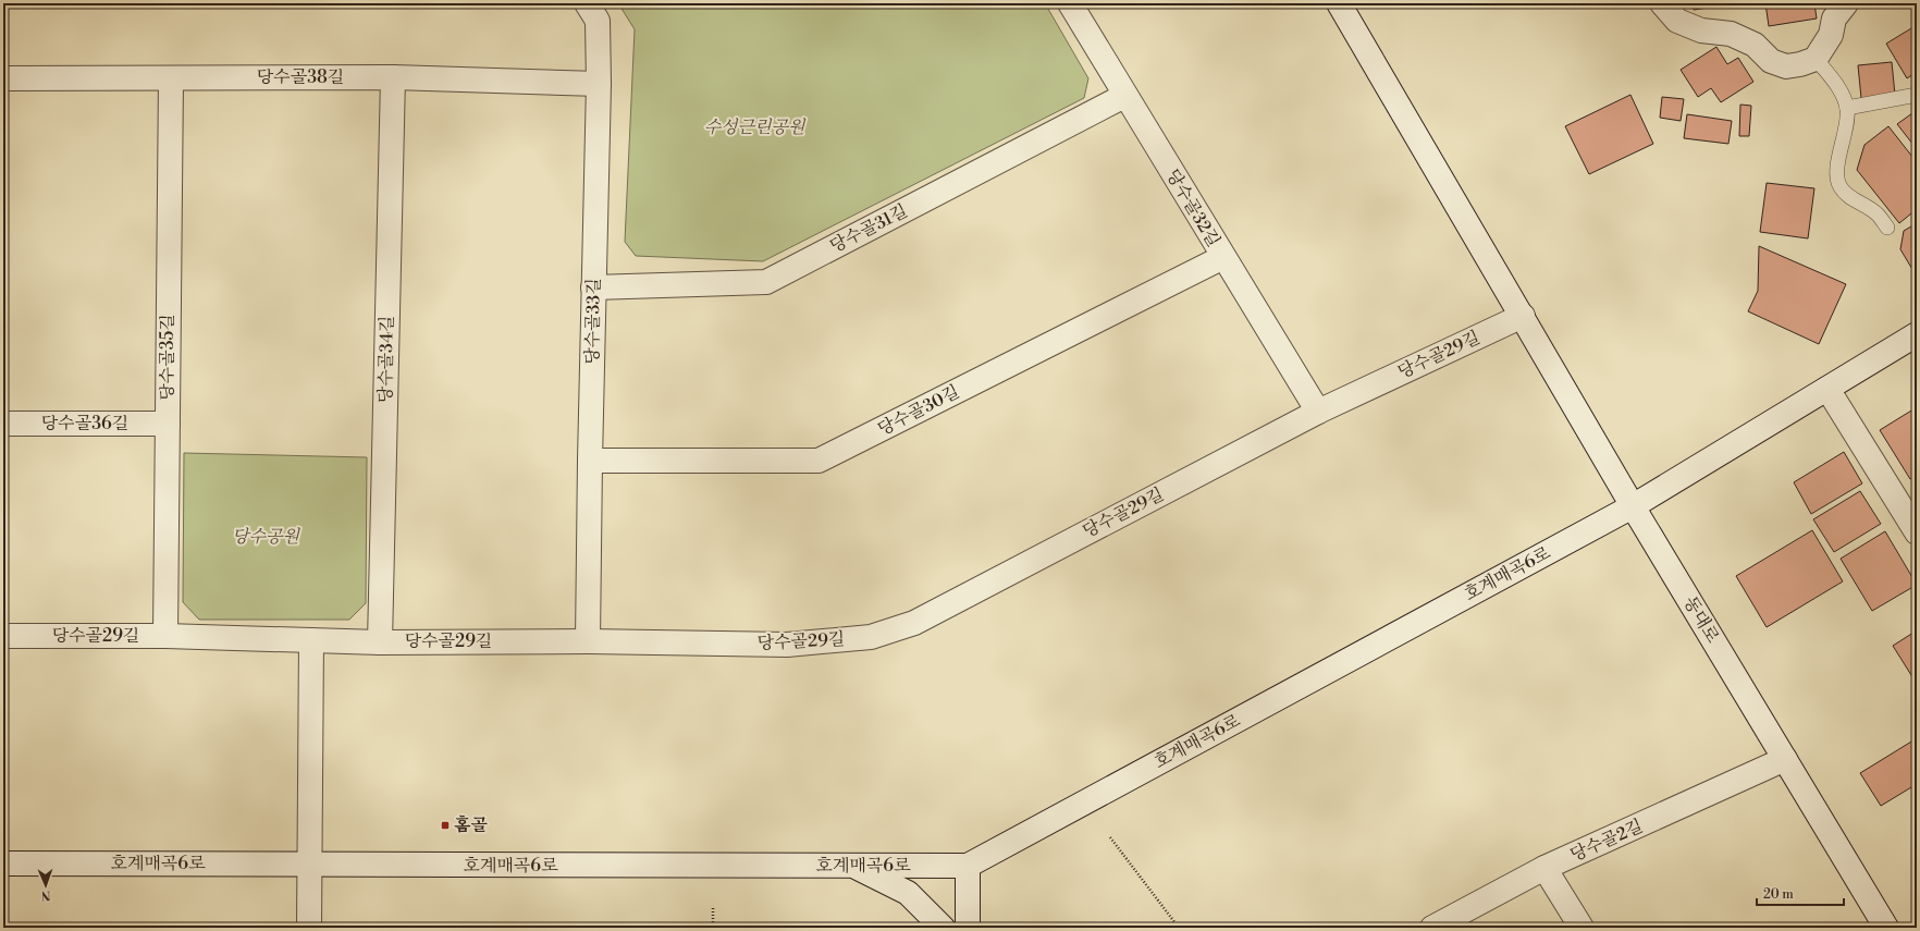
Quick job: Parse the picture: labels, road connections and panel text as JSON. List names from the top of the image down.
{
  "streets": {
    "street": [
      "당수골38길",
      "당수골32길",
      "당수골31길",
      "당수골33길",
      "당수골29길",
      "당수골35길",
      "당수골34길",
      "당수골30길",
      "당수골36길",
      "호계매곡6로",
      "동대로",
      "당수골2길"
    ]
  },
  "crossings": [
    ["당수골38길", "당수골33길"],
    ["당수골38길", "당수골35길"],
    ["당수골38길", "당수골34길"],
    ["당수골32길", "당수골31길"],
    ["당수골32길", "당수골29길"],
    ["당수골32길", "당수골30길"],
    ["당수골31길", "당수골33길"],
    ["당수골33길", "당수골29길"],
    ["당수골33길", "당수골30길"],
    ["당수골29길", "당수골35길"],
    ["당수골29길", "당수골34길"],
    ["당수골29길", "동대로"],
    ["당수골35길", "당수골36길"],
    ["호계매곡6로", "동대로"],
    ["동대로", "당수골2길"]
  ],
  "parks": ["수성근린공원", "당수공원"],
  "places": {
    "transit": ["홈골"]
  },
  "scale_bar": "20 m",
  "north": "bottom"
}
